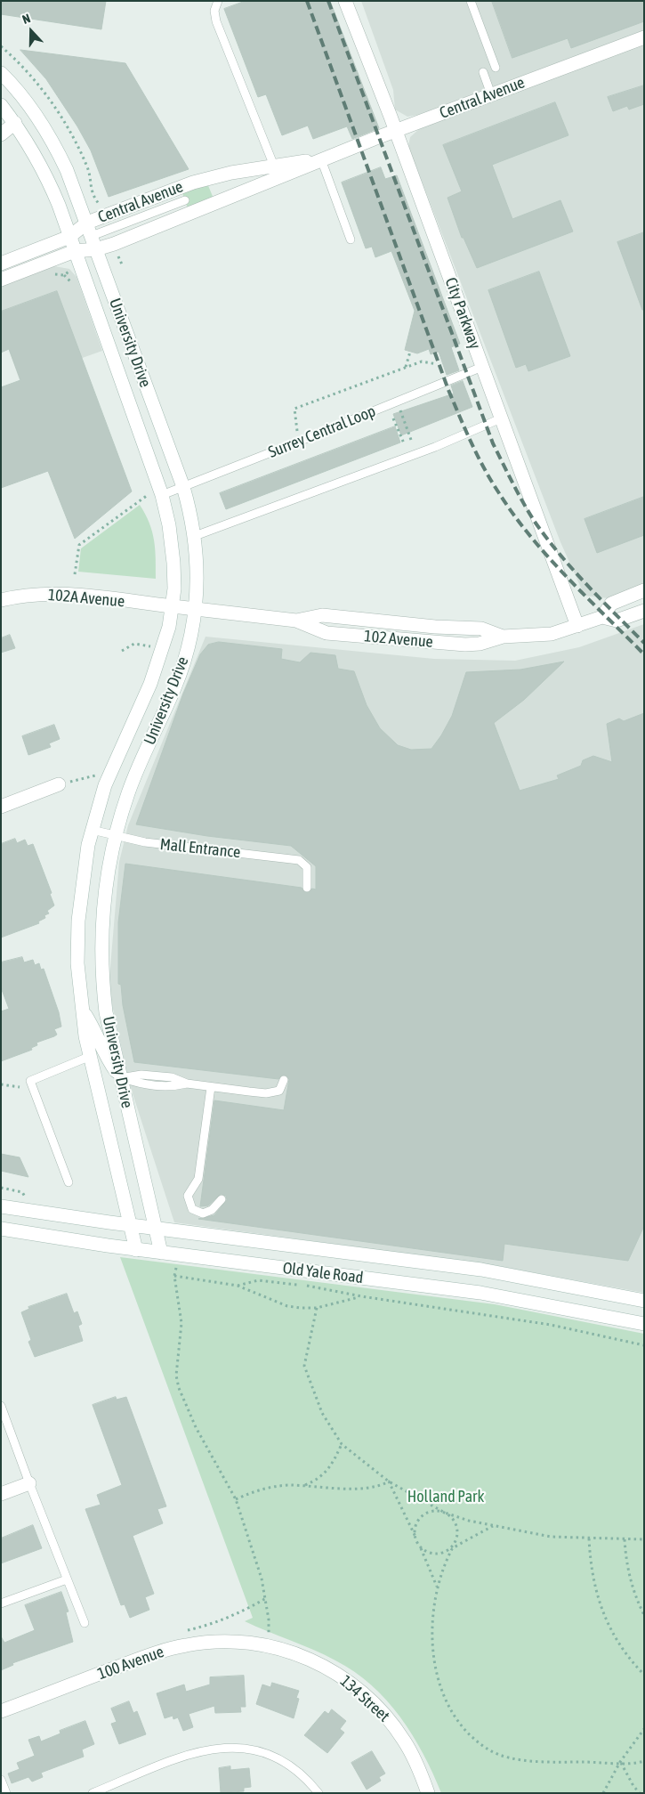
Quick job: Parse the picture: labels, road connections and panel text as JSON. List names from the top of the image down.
{
  "streets": {
    "main road": [
      "Central Avenue",
      "City Parkway",
      "University Drive",
      "102A Avenue",
      "102 Avenue",
      "Old Yale Road",
      "100 Avenue",
      "134 Street"
    ],
    "lane": ["Surrey Central Loop", "Mall Entrance"]
  },
  "crossings": [
    ["Central Avenue", "City Parkway"],
    ["Central Avenue", "University Drive"],
    ["City Parkway", "Surrey Central Loop"],
    ["City Parkway", "102 Avenue"],
    ["University Drive", "Surrey Central Loop"],
    ["University Drive", "102A Avenue"],
    ["University Drive", "102 Avenue"],
    ["University Drive", "Mall Entrance"],
    ["University Drive", "Old Yale Road"],
    ["102A Avenue", "102 Avenue"],
    ["100 Avenue", "134 Street"]
  ],
  "parks": ["Holland Park"],
  "north": "top"
}
